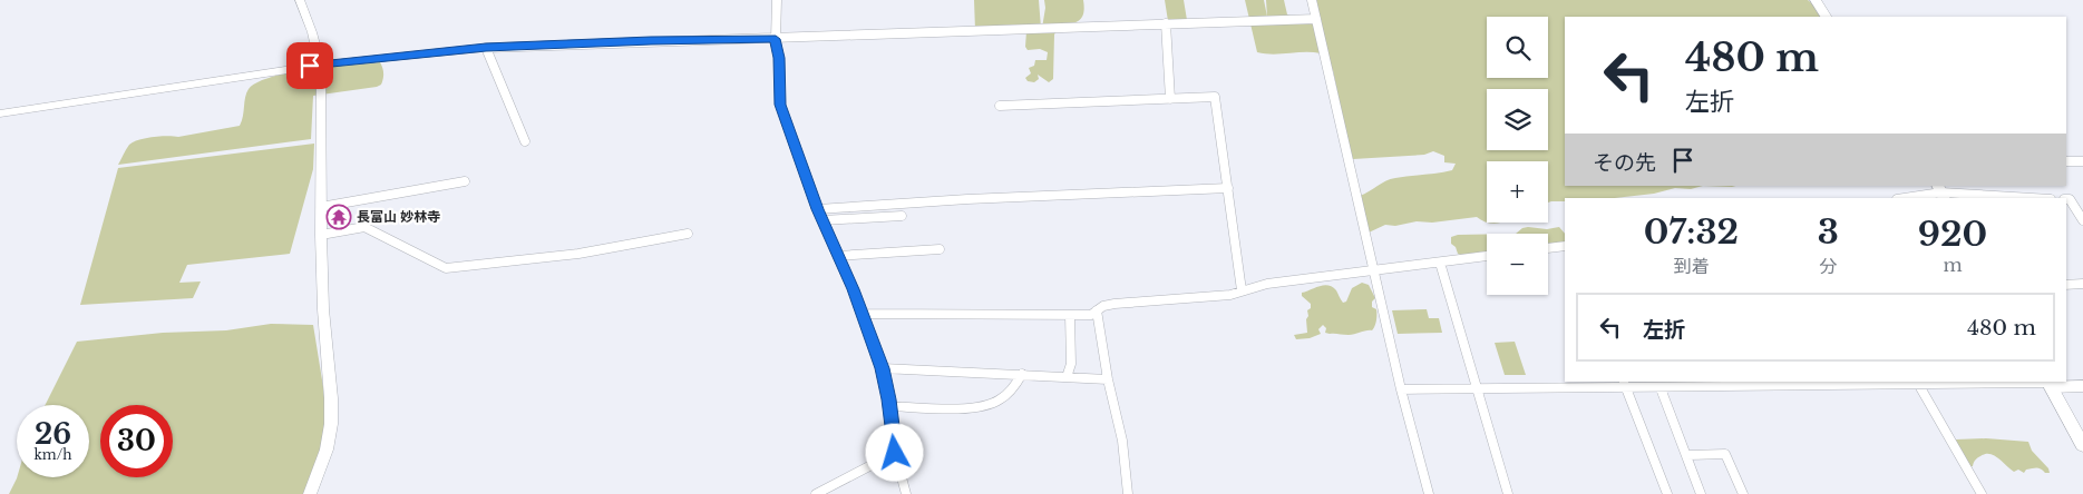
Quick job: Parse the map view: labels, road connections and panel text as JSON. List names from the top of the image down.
{
  "places": {
    "temple": ["長富山 妙林寺"]
  },
  "page": {
    "map_buttons": ["+", "−"],
    "turn": ["480 m", "左折"],
    "then": "その先",
    "eta": [
      "07:32",
      "到着",
      "3",
      "分",
      "920",
      "m"
    ],
    "list": [
      {
        "name": "左折",
        "value": "480 m"
      }
    ],
    "speed": "26 km/h",
    "limit": "30"
  }
}
